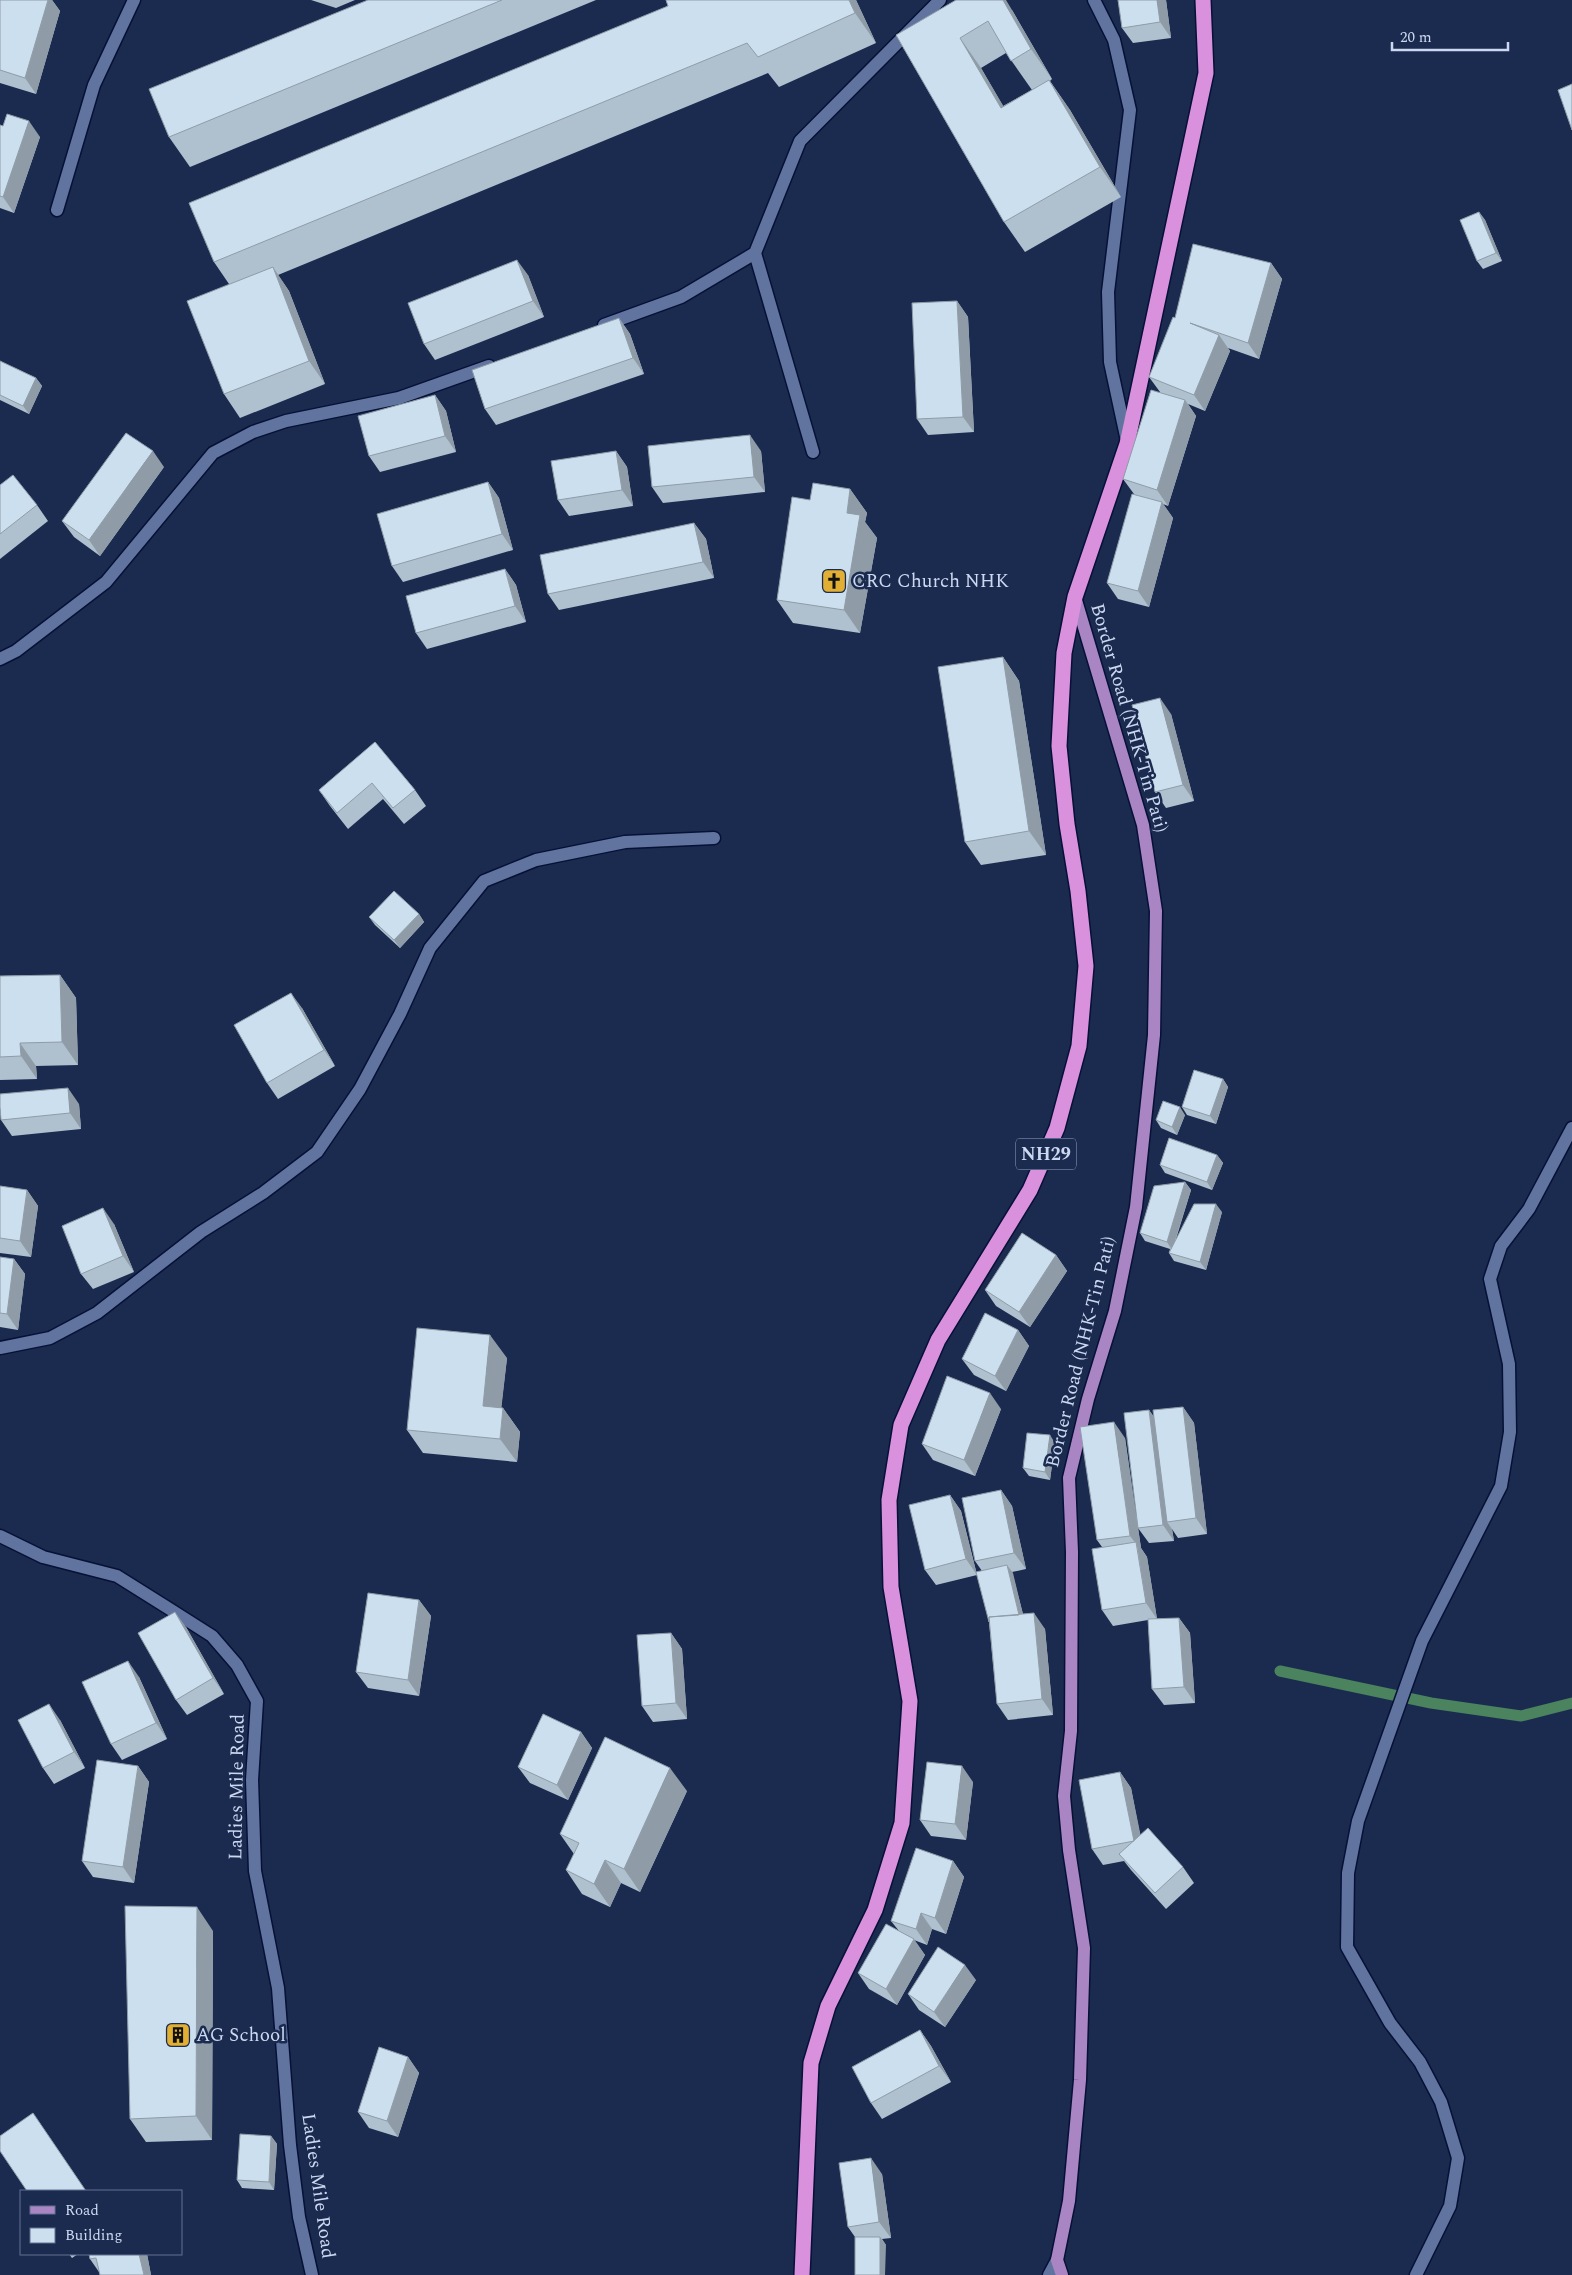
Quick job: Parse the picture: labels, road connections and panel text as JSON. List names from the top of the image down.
{
  "streets": {
    "highway": ["NH29"],
    "main road": ["Border Road (NHK-Tin Pati)"],
    "street": ["Ladies Mile Road"]
  },
  "crossings": [
    ["Border Road (NHK-Tin Pati)", "NH29"]
  ],
  "places": {
    "church": ["CRC Church NHK"],
    "building": ["AG School"]
  },
  "legend": ["Road", "Building"],
  "scale_bar": "20 m"
}
